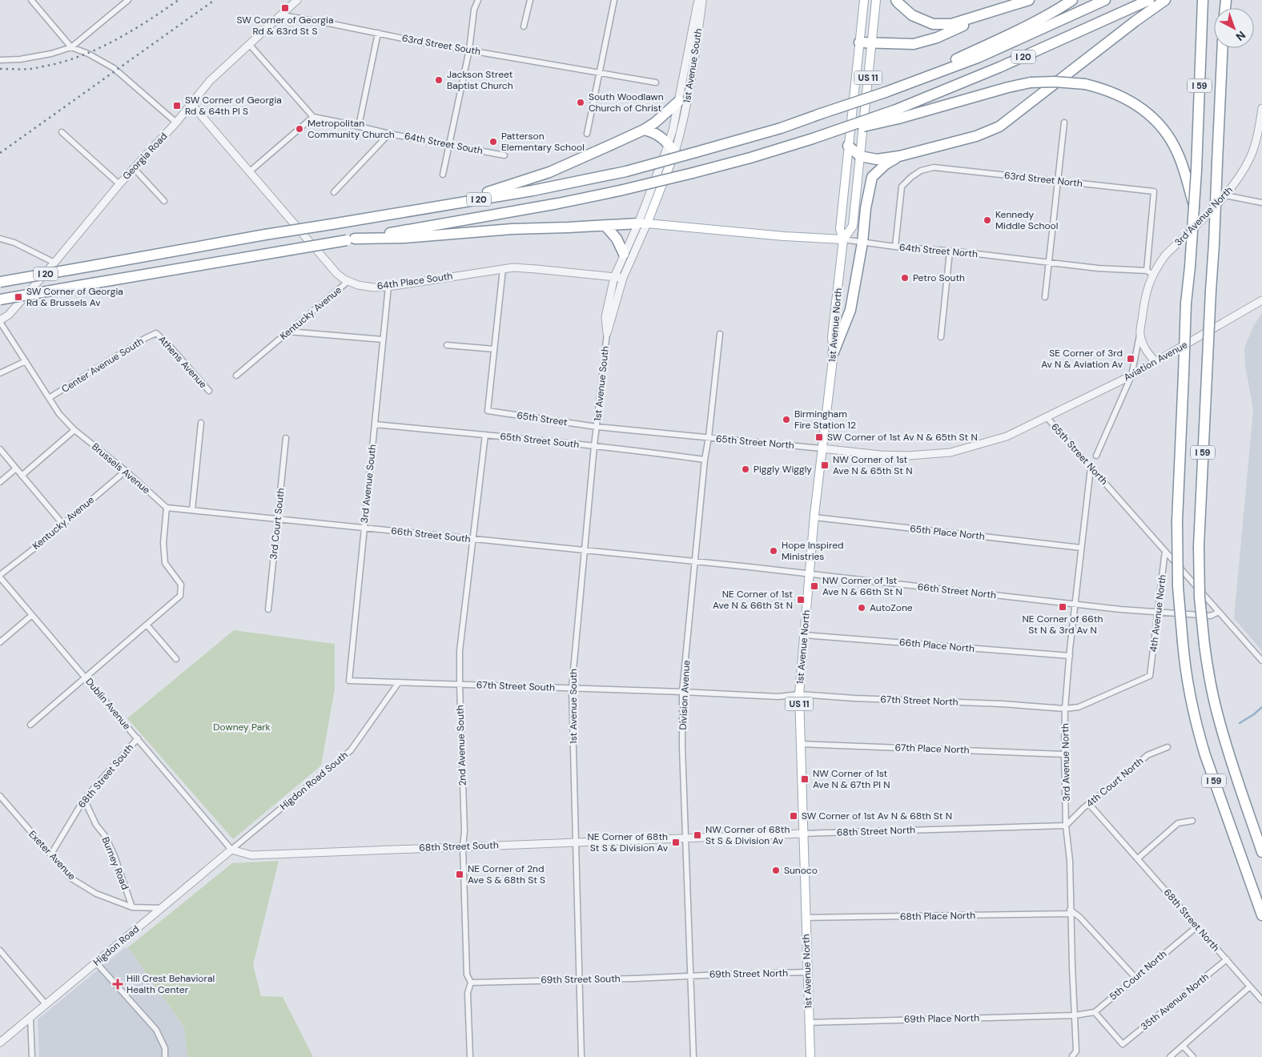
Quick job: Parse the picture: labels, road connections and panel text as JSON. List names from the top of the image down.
{
  "streets": {
    "highway": ["I 20", "I 59"],
    "main road": [
      "1st Avenue South",
      "US 11",
      "64th Street North",
      "1st Avenue North"
    ],
    "street": [
      "63rd Street South",
      "64th Street South",
      "Georgia Road",
      "63rd Street North",
      "3rd Avenue North",
      "64th Place South",
      "Kentucky Avenue",
      "Aviation Avenue",
      "Athens Avenue",
      "Center Avenue South",
      "65th Street",
      "65th Street South",
      "65th Street North",
      "Brussels Avenue",
      "3rd Avenue South",
      "3rd Court South",
      "65th Place North",
      "66th Street South",
      "66th Street North",
      "4th Avenue North",
      "66th Place North",
      "67th Street South",
      "Division Avenue",
      "67th Street North",
      "Dublin Avenue",
      "2nd Avenue South",
      "67th Place North",
      "68th Street South",
      "Higdon Road South",
      "4th Court North",
      "68th Street North",
      "Exeter Avenue",
      "Burney Road",
      "68th Place North",
      "Higdon Road",
      "69th Street North",
      "5th Court North",
      "69th Street South",
      "35th Avenue North",
      "69th Place North"
    ]
  },
  "crossings": [
    ["63rd Street South", "Georgia Road"],
    ["1st Avenue South", "64th Street North"],
    ["1st Avenue South", "64th Place South"],
    ["1st Avenue South", "65th Street"],
    ["1st Avenue South", "65th Street South"],
    ["1st Avenue South", "66th Street South"],
    ["1st Avenue South", "67th Street South"],
    ["1st Avenue South", "68th Street South"],
    ["1st Avenue South", "69th Street South"],
    ["Georgia Road", "64th Place South"],
    ["63rd Street North", "3rd Avenue North"],
    ["63rd Street North", "64th Street North"],
    ["3rd Avenue North", "64th Street North"],
    ["3rd Avenue North", "Aviation Avenue"],
    ["3rd Avenue North", "65th Street North"],
    ["3rd Avenue North", "65th Place North"],
    ["3rd Avenue North", "66th Street North"],
    ["3rd Avenue North", "66th Place North"],
    ["3rd Avenue North", "67th Street North"],
    ["3rd Avenue North", "67th Place North"],
    ["3rd Avenue North", "4th Court North"],
    ["3rd Avenue North", "68th Street North"],
    ["3rd Avenue North", "68th Place North"],
    ["3rd Avenue North", "69th Place North"],
    ["64th Street North", "1st Avenue North"],
    ["64th Place South", "Kentucky Avenue"],
    ["64th Place South", "3rd Avenue South"],
    ["Kentucky Avenue", "Brussels Avenue"],
    ["Kentucky Avenue", "Dublin Avenue"],
    ["1st Avenue North", "65th Street North"],
    ["1st Avenue North", "65th Place North"],
    ["1st Avenue North", "66th Street North"],
    ["1st Avenue North", "66th Place North"],
    ["1st Avenue North", "67th Street North"],
    ["1st Avenue North", "67th Place North"],
    ["1st Avenue North", "68th Street North"],
    ["1st Avenue North", "68th Place North"],
    ["1st Avenue North", "69th Street North"],
    ["1st Avenue North", "69th Place North"],
    ["Aviation Avenue", "65th Street North"],
    ["Athens Avenue", "Center Avenue South"],
    ["Center Avenue South", "Brussels Avenue"],
    ["65th Street South", "3rd Avenue South"],
    ["65th Street South", "Division Avenue"],
    ["65th Street South", "2nd Avenue South"],
    ["65th Street North", "66th Street North"],
    ["65th Street North", "4th Avenue North"],
    ["65th Street North", "Division Avenue"],
    ["Brussels Avenue", "66th Street South"],
    ["3rd Avenue South", "66th Street South"],
    ["3rd Avenue South", "67th Street South"],
    ["3rd Court South", "66th Street South"],
    ["66th Street South", "66th Street North"],
    ["66th Street South", "Division Avenue"],
    ["66th Street South", "2nd Avenue South"],
    ["66th Street North", "4th Avenue North"],
    ["66th Street North", "Division Avenue"],
    ["4th Avenue North", "67th Street North"],
    ["67th Street South", "Division Avenue"],
    ["67th Street South", "67th Street North"],
    ["67th Street South", "2nd Avenue South"],
    ["67th Street South", "Higdon Road South"],
    ["Division Avenue", "67th Street North"],
    ["Division Avenue", "68th Street South"],
    ["Division Avenue", "68th Street North"],
    ["Division Avenue", "69th Street North"],
    ["Division Avenue", "69th Street South"],
    ["Dublin Avenue", "68th Street South"],
    ["Dublin Avenue", "Higdon Road South"],
    ["Dublin Avenue", "Higdon Road"],
    ["2nd Avenue South", "68th Street South"],
    ["2nd Avenue South", "69th Street South"],
    ["68th Street South", "Higdon Road South"],
    ["68th Street South", "68th Street North"],
    ["68th Street South", "Exeter Avenue"],
    ["68th Street South", "Burney Road"],
    ["68th Street South", "Higdon Road"],
    ["Higdon Road South", "Higdon Road"],
    ["4th Court North", "68th Street North"],
    ["68th Street North", "5th Court North"],
    ["68th Street North", "35th Avenue North"],
    ["Exeter Avenue", "Burney Road"],
    ["Exeter Avenue", "Higdon Road"],
    ["69th Street North", "69th Street South"],
    ["5th Court North", "35th Avenue North"]
  ],
  "parks": ["Downey Park"],
  "places": {
    "transit": [
      "SW Corner of Georgia Rd & 63rd St S",
      "SW Corner of Georgia Rd & 64th Pl S",
      "SW Corner of Georgia Rd & Brussels Av",
      "SE Corner of 3rd Av N & Aviation Av",
      "SW Corner of 1st Av N & 65th St N",
      "NW Corner of 1st Ave N & 65th St N",
      "NW Corner of 1st Ave N & 66th St N",
      "NE Corner of 1st Ave N & 66th St N",
      "NE Corner of 66th St N & 3rd Av N",
      "NW Corner of 1st Ave N & 67th Pl N",
      "SW Corner of 1st Av N & 68th St N",
      "NW Corner of 68th St S & Division Av",
      "NE Corner of 68th St S & Division Av",
      "NE Corner of 2nd Ave S & 68th St S"
    ],
    "other": [
      "Jackson Street Baptist Church",
      "South Woodlawn Church of Christ",
      "Metropolitan Community Church",
      "Patterson Elementary School",
      "Kennedy Middle School",
      "Petro South",
      "Birmingham Fire Station 12",
      "Piggly Wiggly",
      "Hope Inspired Ministries",
      "AutoZone",
      "Sunoco"
    ],
    "health": ["Hill Crest Behavioral Health Center"]
  },
  "north": "bottom right"
}
